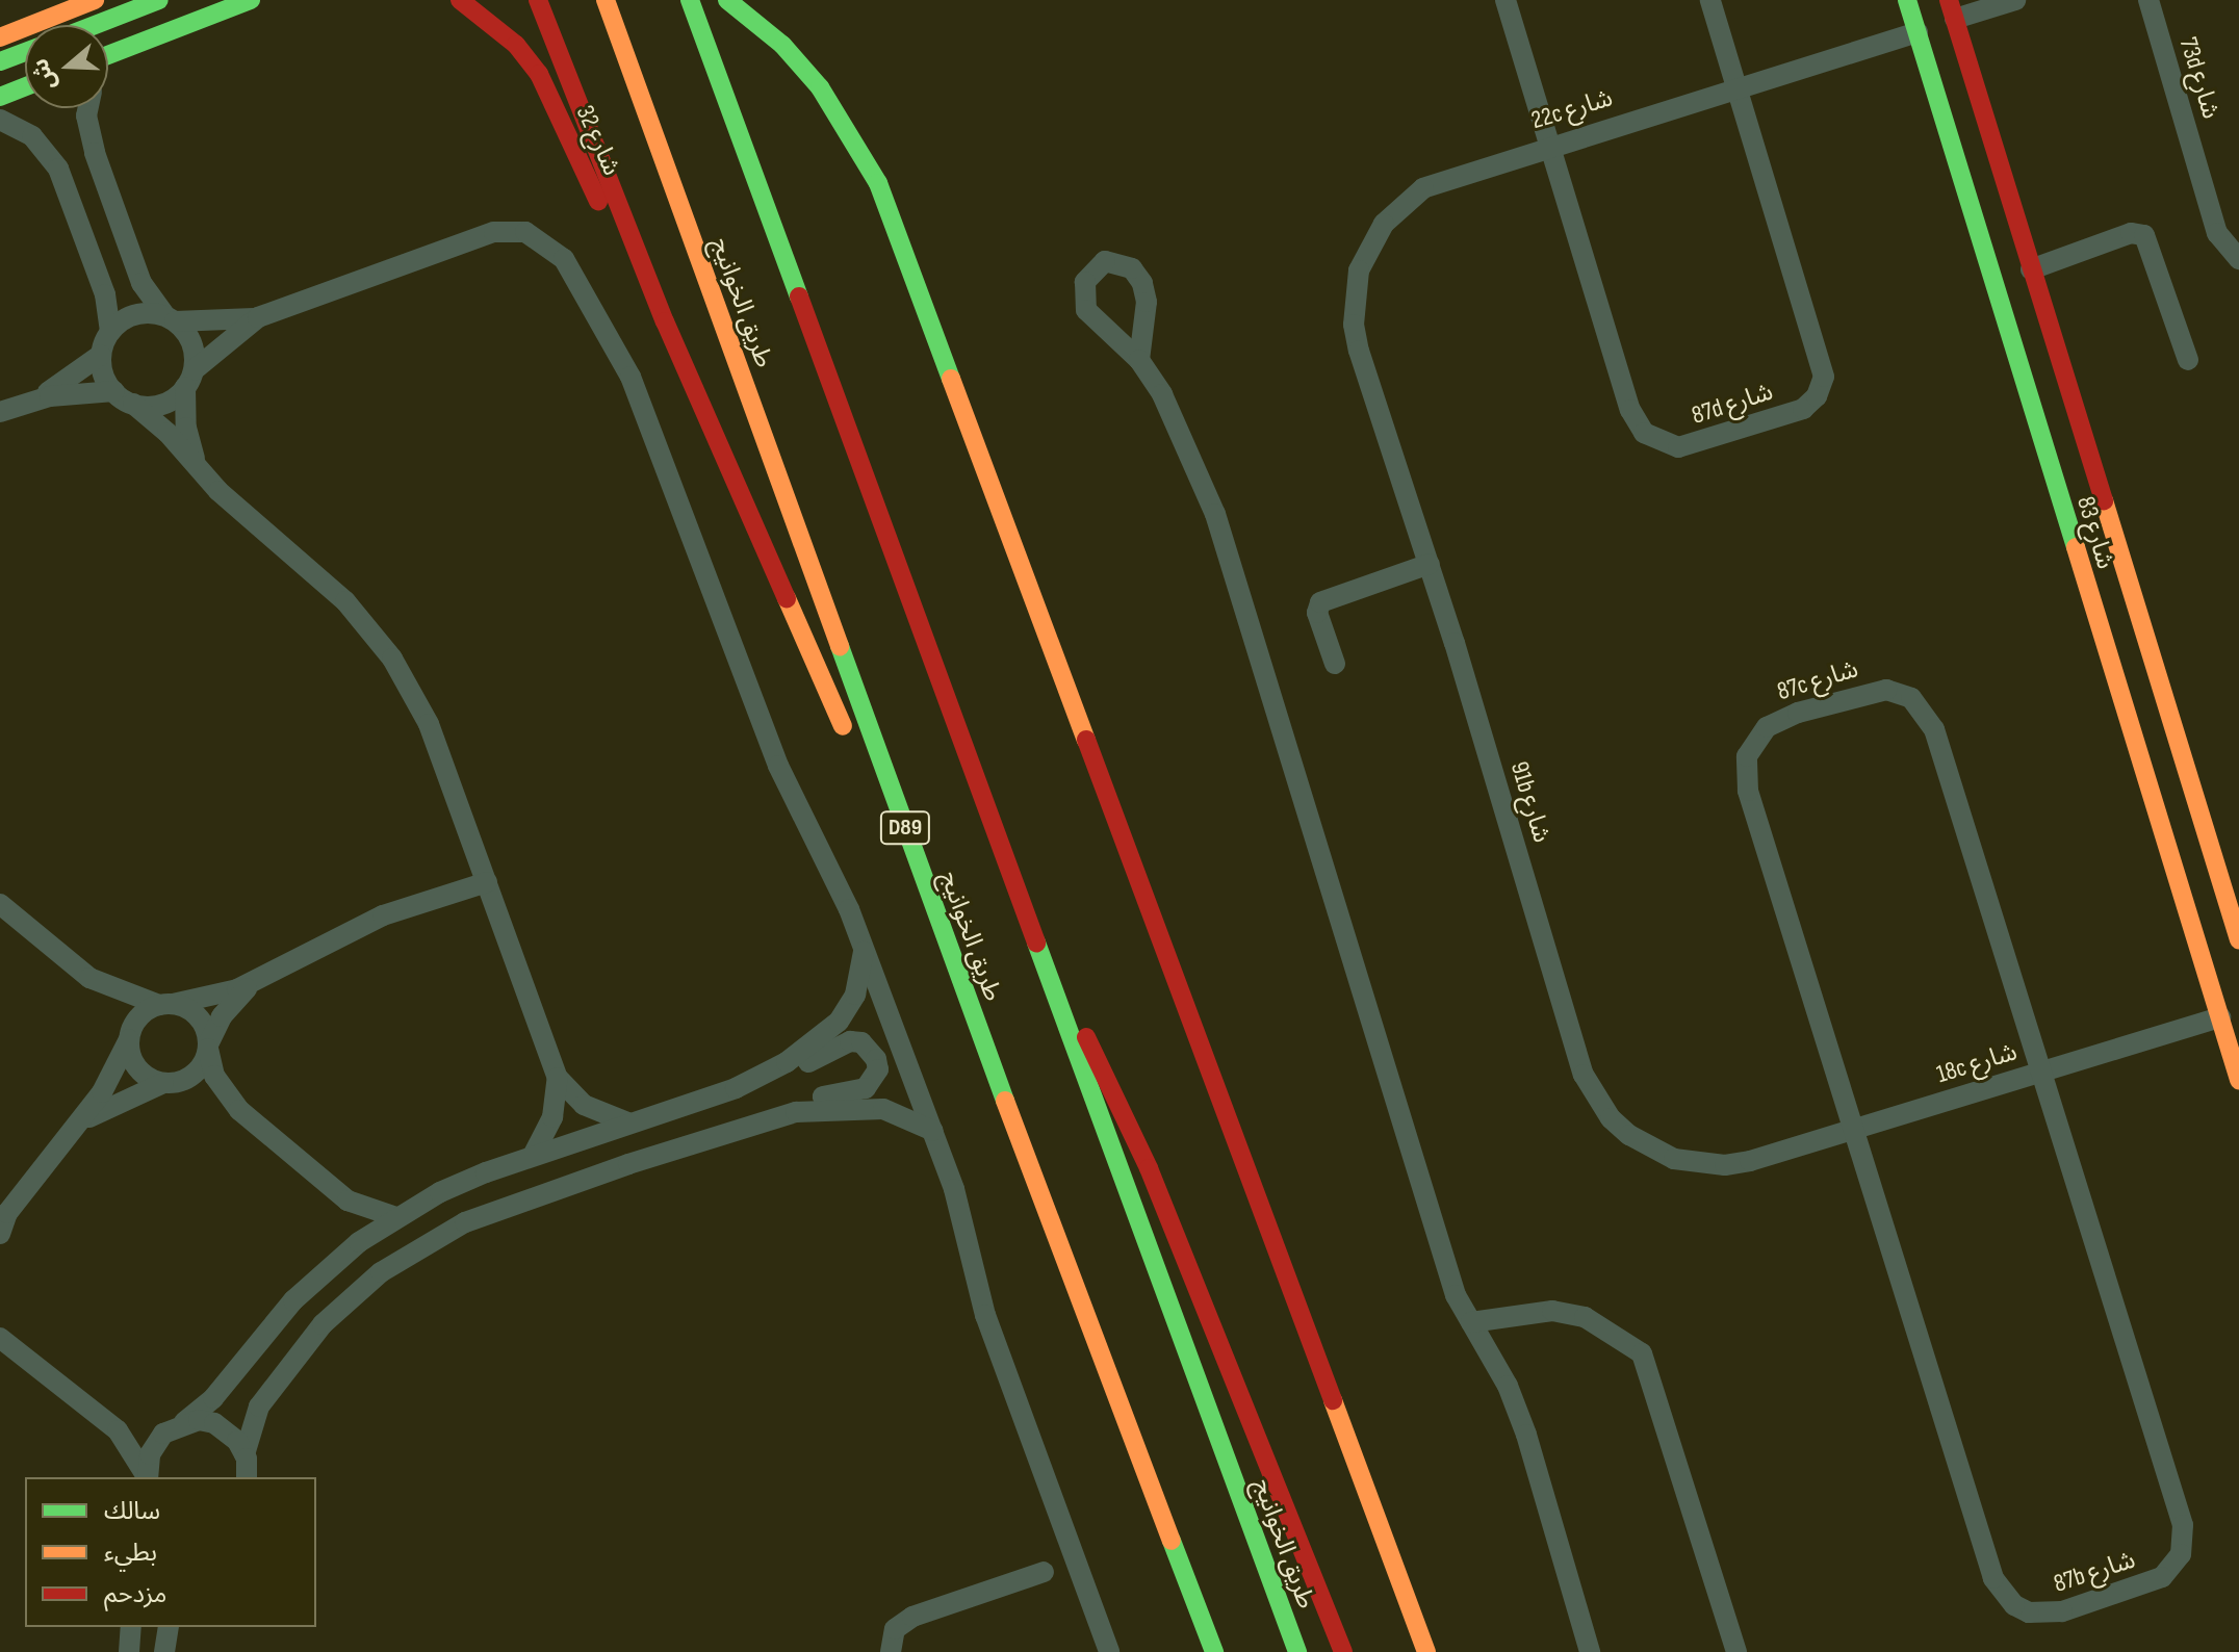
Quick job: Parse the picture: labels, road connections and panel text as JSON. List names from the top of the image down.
{
  "streets": {
    "main road": [
      "شارع 32",
      "طريق الخوانيج",
      "شارع 83",
      "D89"
    ],
    "street": [
      "73d شارع",
      "22c شارع",
      "87d شارع",
      "87c شارع",
      "91b شارع",
      "18c شارع",
      "87b شارع"
    ]
  },
  "crossings": [
    ["22c شارع", "87d شارع"],
    ["22c شارع", "شارع 83"],
    ["22c شارع", "91b شارع"],
    ["شارع 83", "18c شارع"],
    ["87c شارع", "18c شارع"],
    ["87c شارع", "87b شارع"],
    ["91b شارع", "18c شارع"],
    ["18c شارع", "87b شارع"]
  ],
  "legend": ["سالك", "بطيء", "مزدحم"],
  "north": "left"
}
